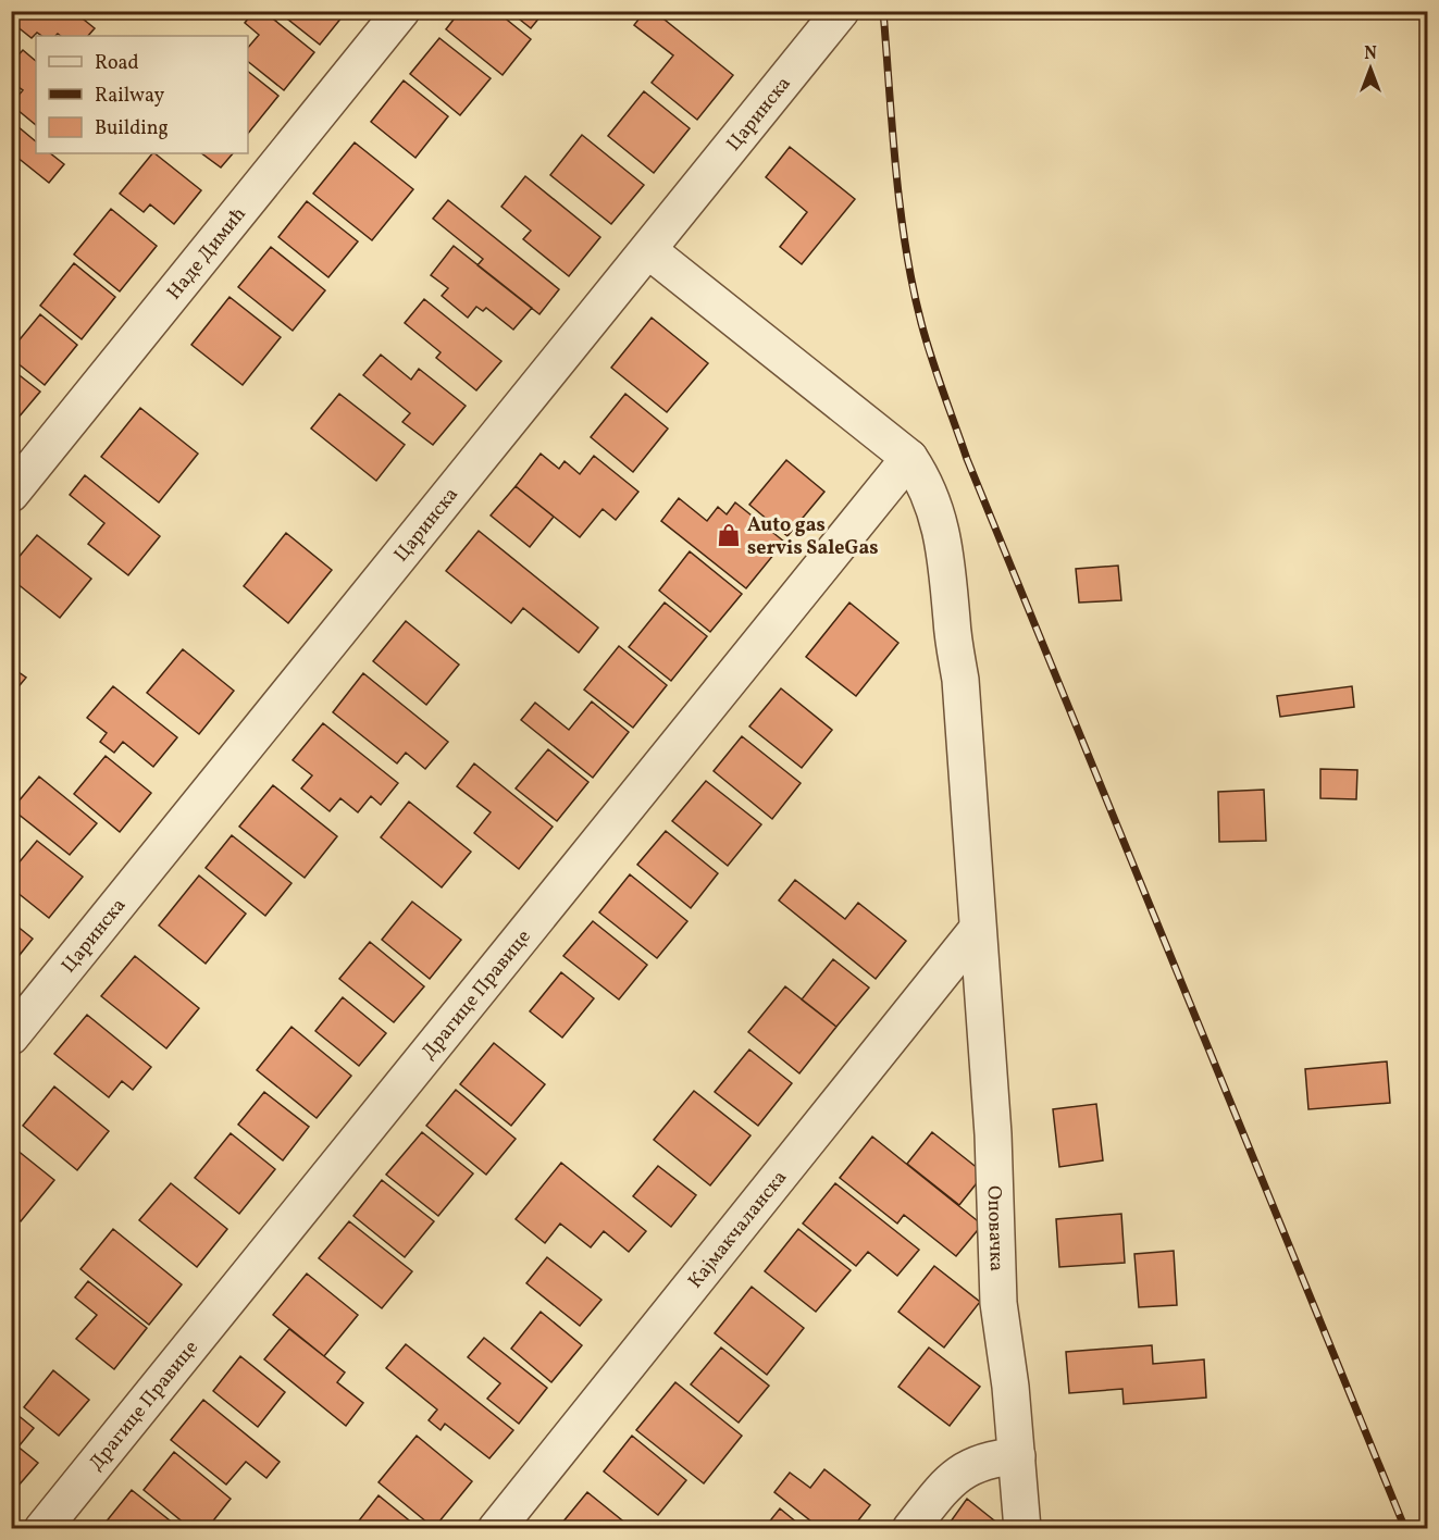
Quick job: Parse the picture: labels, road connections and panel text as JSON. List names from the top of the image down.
{
  "streets": {
    "street": [
      "Царинска",
      "Наде Димић",
      "Драгице Правице",
      "Кајмакчаланска",
      "Оповачка"
    ]
  },
  "crossings": [
    ["Драгице Правице", "Оповачка"],
    ["Кајмакчаланска", "Оповачка"]
  ],
  "places": {
    "shop": ["Auto gas servis SaleGas"]
  },
  "legend": ["Road", "Railway", "Building"],
  "north": "top"
}
